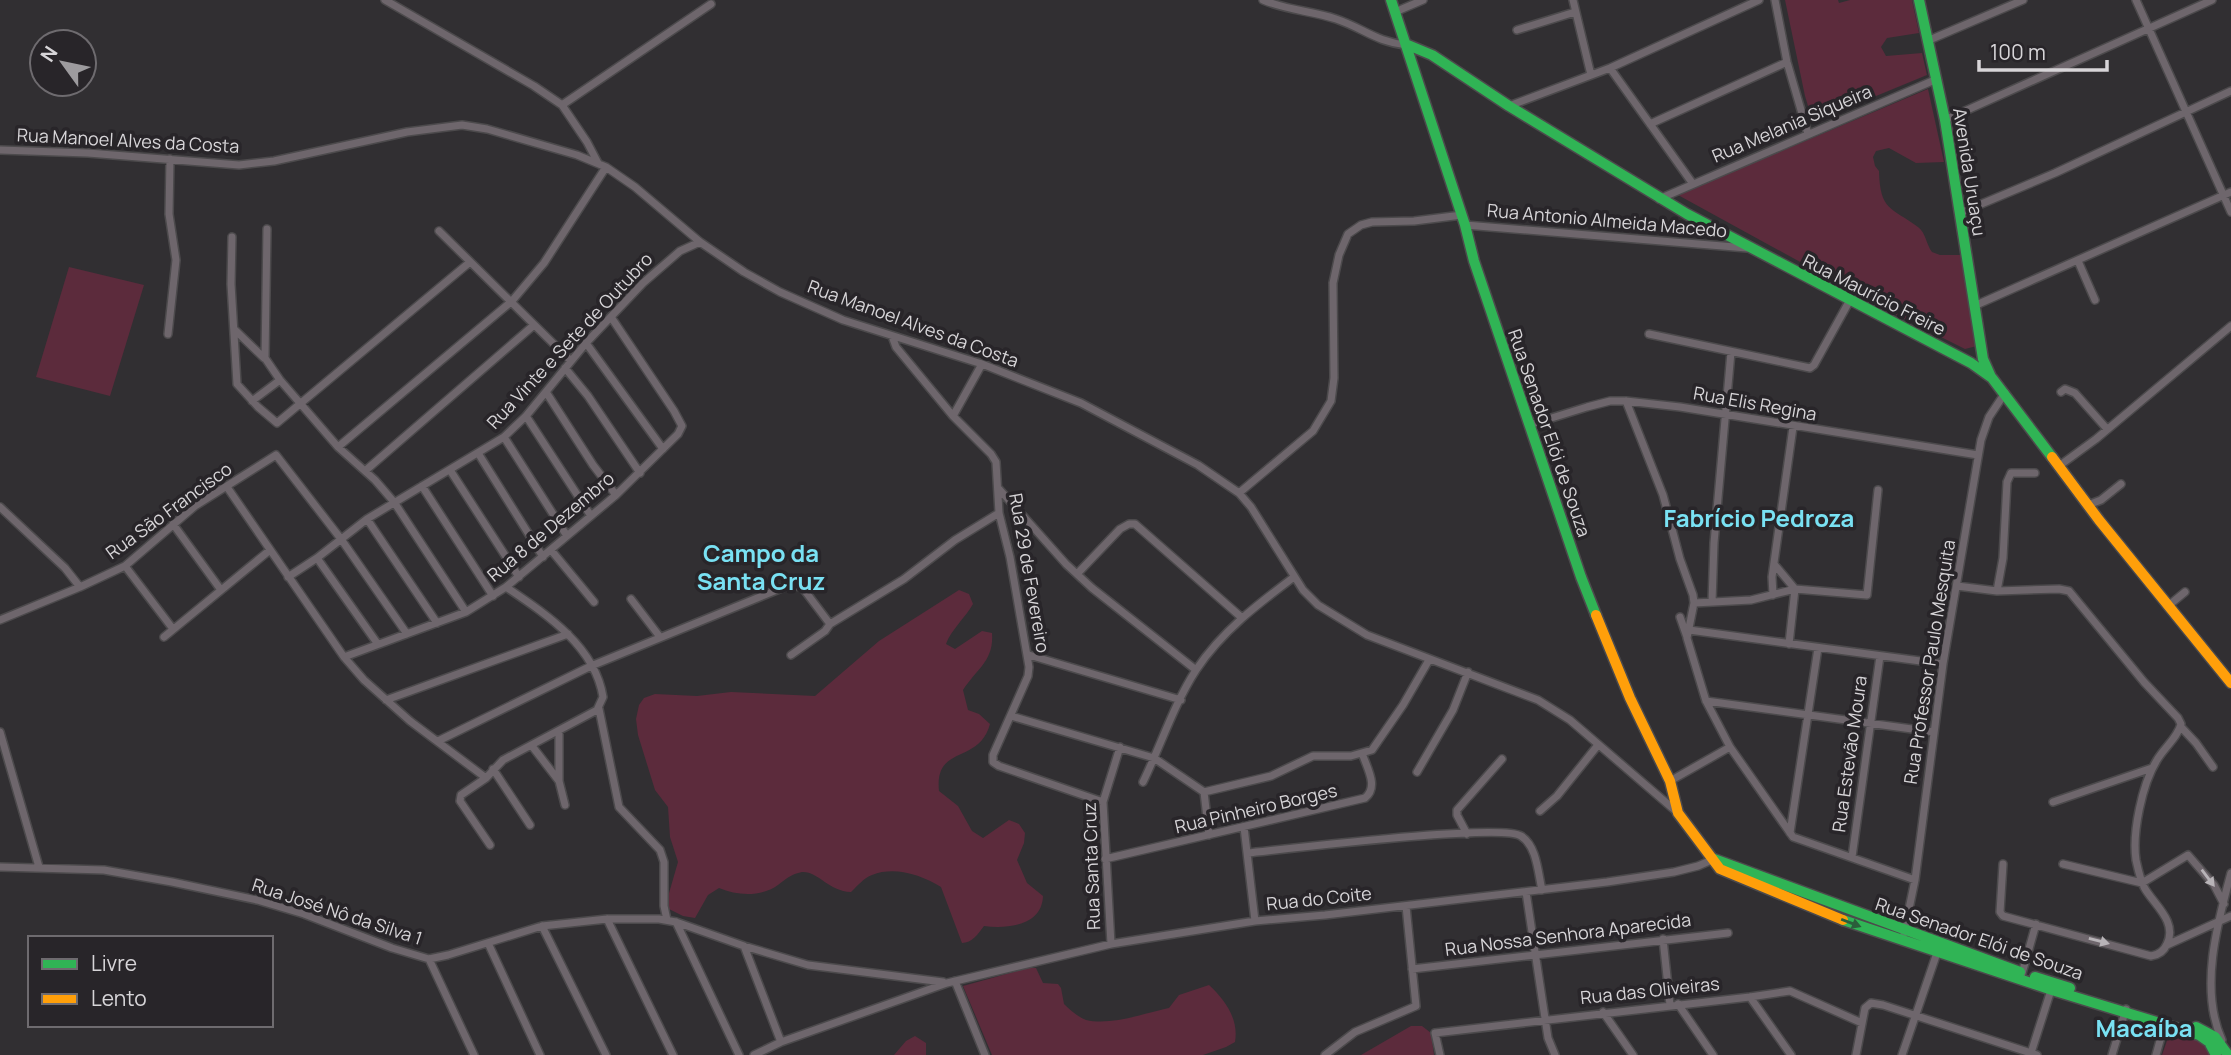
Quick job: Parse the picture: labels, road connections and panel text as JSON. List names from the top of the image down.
{
  "streets": {
    "main road": ["Avenida Uruaçu", "Rua Maurício Freire", "Rua Senador Elói de Souza"],
    "street": [
      "Rua Melania Siqueira",
      "Rua Manoel Alves da Costa",
      "Rua Antonio Almeida Macedo",
      "Rua Vinte e Sete de Outubro",
      "Rua Elis Regina",
      "Rua São Francisco",
      "Rua 8 de Dezembro",
      "Rua 29 de Fevereiro",
      "Rua Professor Paulo Mesquita",
      "Rua Estevão Moura",
      "Rua Pinheiro Borges",
      "Rua Santa Cruz",
      "Rua do Coite",
      "Rua José Nô da Silva 1",
      "Rua Nossa Senhora Aparecida",
      "Rua das Oliveiras"
    ]
  },
  "crossings": [
    ["Rua Melania Siqueira", "Avenida Uruaçu"],
    ["Rua Melania Siqueira", "Rua Maurício Freire"],
    ["Rua Manoel Alves da Costa", "Rua Antonio Almeida Macedo"],
    ["Rua Manoel Alves da Costa", "Rua Vinte e Sete de Outubro"],
    ["Rua Manoel Alves da Costa", "Rua Senador Elói de Souza"],
    ["Rua Manoel Alves da Costa", "Rua 29 de Fevereiro"],
    ["Avenida Uruaçu", "Rua Maurício Freire"],
    ["Rua Antonio Almeida Macedo", "Rua Maurício Freire"],
    ["Rua Antonio Almeida Macedo", "Rua Senador Elói de Souza"],
    ["Rua Maurício Freire", "Rua Senador Elói de Souza"],
    ["Rua Maurício Freire", "Rua Professor Paulo Mesquita"],
    ["Rua Vinte e Sete de Outubro", "Rua São Francisco"],
    ["Rua Vinte e Sete de Outubro", "Rua 8 de Dezembro"],
    ["Rua Elis Regina", "Rua Senador Elói de Souza"],
    ["Rua Elis Regina", "Rua Professor Paulo Mesquita"],
    ["Rua Senador Elói de Souza", "Rua Professor Paulo Mesquita"],
    ["Rua Senador Elói de Souza", "Rua do Coite"],
    ["Rua 29 de Fevereiro", "Rua Santa Cruz"],
    ["Rua Pinheiro Borges", "Rua Santa Cruz"],
    ["Rua Santa Cruz", "Rua do Coite"],
    ["Rua do Coite", "Rua José Nô da Silva 1"]
  ],
  "districts": ["Fabrício Pedroza", "Campo da Santa Cruz", "Macaíba"],
  "legend": ["Livre", "Lento"],
  "scale_bar": "100 m",
  "north": "top left"
}
